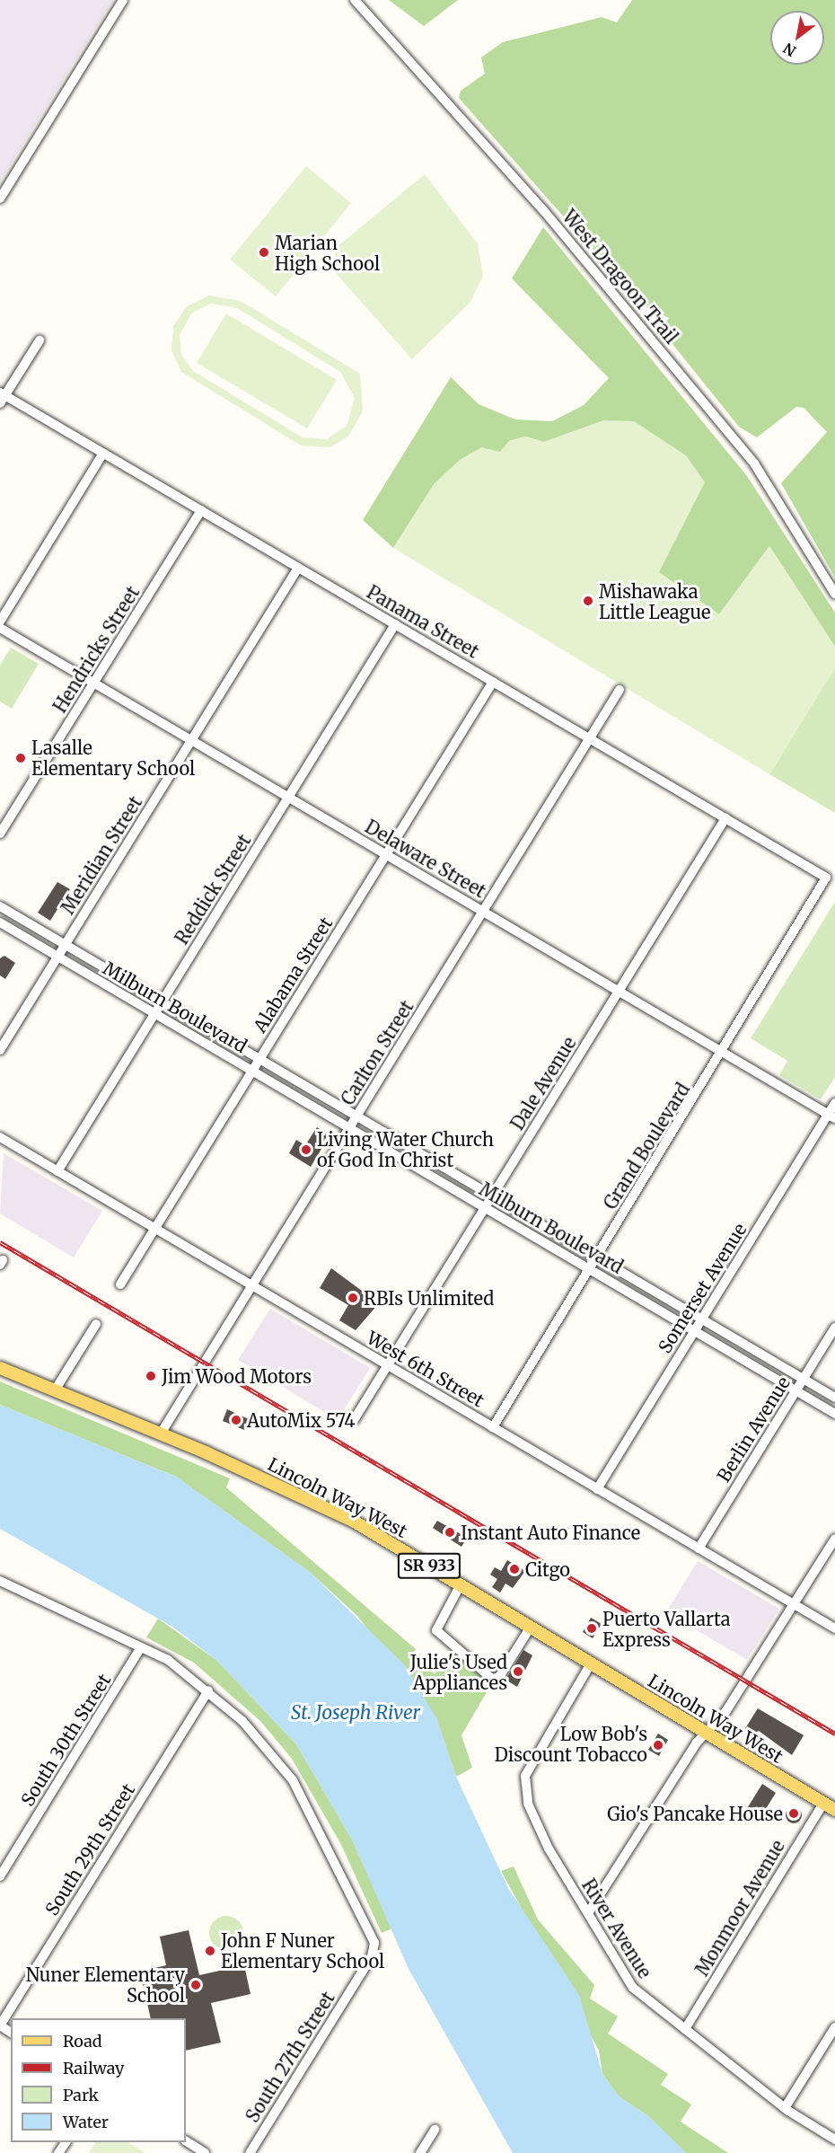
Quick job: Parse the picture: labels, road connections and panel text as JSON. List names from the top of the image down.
{
  "streets": {
    "main road": ["Lincoln Way West", "SR 933"],
    "street": [
      "West Dragoon Trail",
      "Panama Street",
      "Hendricks Street",
      "Meridian Street",
      "Delaware Street",
      "Reddick Street",
      "Alabama Street",
      "Milburn Boulevard",
      "Carlton Street",
      "Dale Avenue",
      "Grand Boulevard",
      "Somerset Avenue",
      "West 6th Street",
      "Berlin Avenue",
      "South 30th Street",
      "South 29th Street",
      "Monmoor Avenue",
      "River Avenue",
      "South 27th Street"
    ]
  },
  "crossings": [
    ["Panama Street", "Hendricks Street"],
    ["Panama Street", "Meridian Street"],
    ["Panama Street", "Reddick Street"],
    ["Panama Street", "Alabama Street"],
    ["Panama Street", "Carlton Street"],
    ["Panama Street", "Dale Avenue"],
    ["Panama Street", "Grand Boulevard"],
    ["Hendricks Street", "Delaware Street"],
    ["Meridian Street", "Delaware Street"],
    ["Meridian Street", "Milburn Boulevard"],
    ["Delaware Street", "Reddick Street"],
    ["Delaware Street", "Alabama Street"],
    ["Delaware Street", "Carlton Street"],
    ["Delaware Street", "Dale Avenue"],
    ["Delaware Street", "Grand Boulevard"],
    ["Delaware Street", "Somerset Avenue"],
    ["Reddick Street", "Milburn Boulevard"],
    ["Reddick Street", "West 6th Street"],
    ["Alabama Street", "Milburn Boulevard"],
    ["Alabama Street", "West 6th Street"],
    ["Milburn Boulevard", "Carlton Street"],
    ["Milburn Boulevard", "Dale Avenue"],
    ["Milburn Boulevard", "Grand Boulevard"],
    ["Milburn Boulevard", "Somerset Avenue"],
    ["Milburn Boulevard", "Berlin Avenue"],
    ["Carlton Street", "West 6th Street"],
    ["Carlton Street", "Lincoln Way West"],
    ["Dale Avenue", "West 6th Street"],
    ["Grand Boulevard", "West 6th Street"],
    ["Somerset Avenue", "West 6th Street"],
    ["West 6th Street", "Berlin Avenue"],
    ["Lincoln Way West", "Monmoor Avenue"],
    ["Lincoln Way West", "River Avenue"],
    ["South 29th Street", "South 27th Street"],
    ["Monmoor Avenue", "River Avenue"]
  ],
  "water": ["St. Joseph River"],
  "places": [
    "Marian High School",
    "Mishawaka Little League",
    "Lasalle Elementary School",
    "Living Water Church of God In Christ",
    "RBIs Unlimited",
    "Jim Wood Motors",
    "AutoMix 574",
    "Instant Auto Finance",
    "Citgo",
    "Puerto Vallarta Express",
    "Julie's Used Appliances",
    "Low Bob's Discount Tobacco",
    "Gio's Pancake House",
    "John F Nuner Elementary School",
    "Nuner Elementary School"
  ],
  "legend": [
    "Road",
    "Railway",
    "Park",
    "Water"
  ],
  "north": "bottom left"
}
